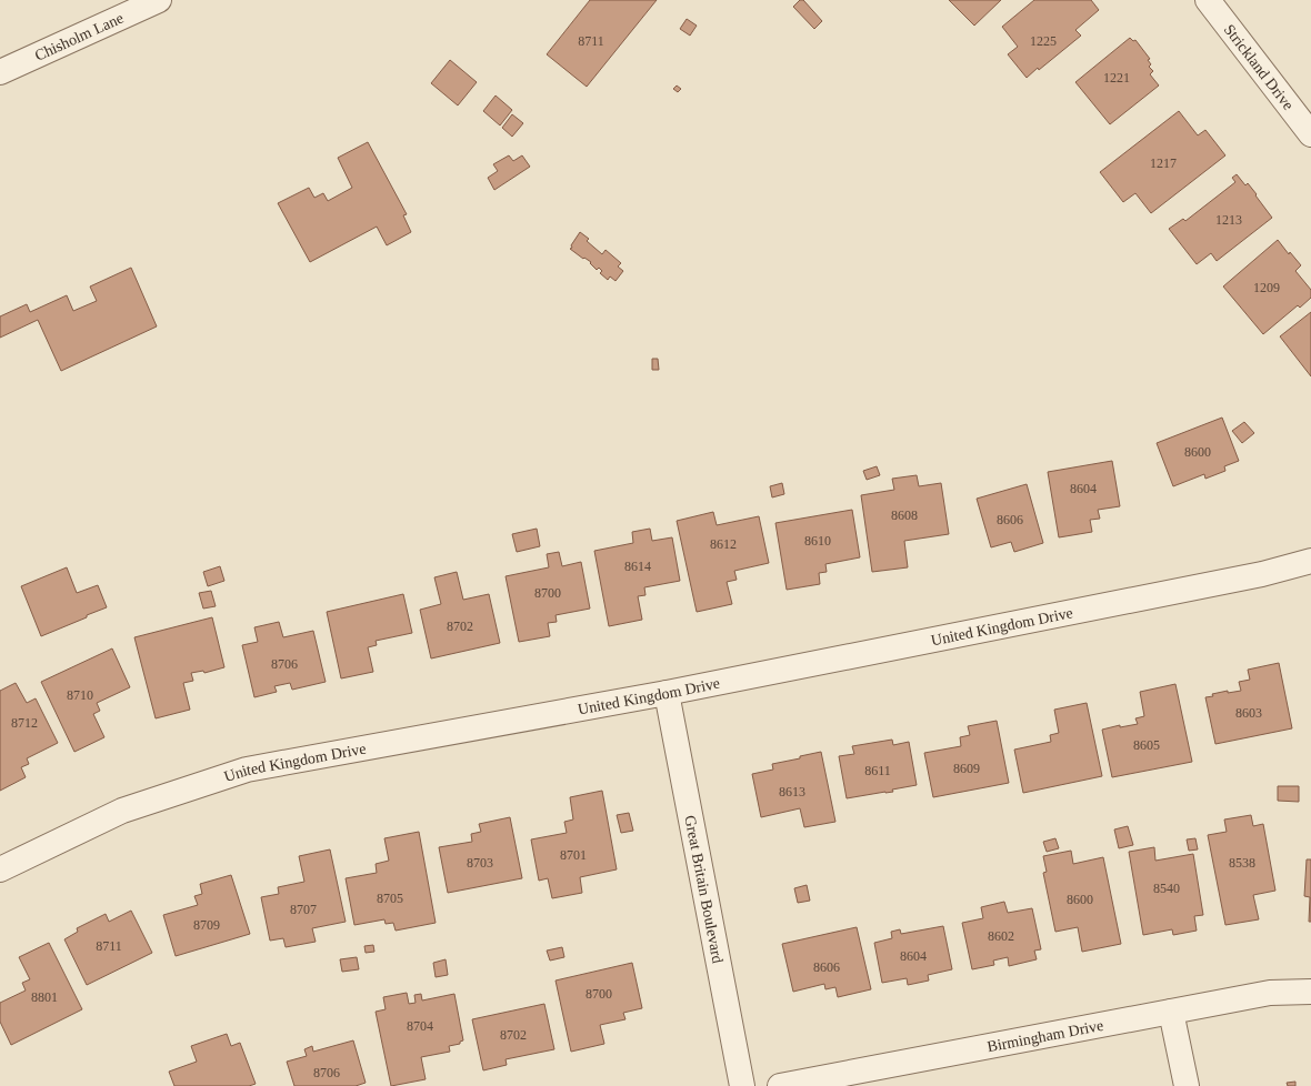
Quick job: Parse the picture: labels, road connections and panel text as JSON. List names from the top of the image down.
{
  "streets": {
    "street": [
      "Chisholm Lane",
      "Strickland Drive",
      "United Kingdom Drive",
      "Great Britain Boulevard",
      "Birmingham Drive"
    ]
  },
  "crossings": [
    ["United Kingdom Drive", "Great Britain Boulevard"]
  ],
  "house_numbers": [
    "8711",
    "1225",
    "1221",
    "1217",
    "1213",
    "1209",
    "8600",
    "8604",
    "8608",
    "8606",
    "8610",
    "8612",
    "8614",
    "8700",
    "8702",
    "8706",
    "8710",
    "8603",
    "8712",
    "8605",
    "8609",
    "8611",
    "8613",
    "8701",
    "8703",
    "8538",
    "8540",
    "8705",
    "8600",
    "8707",
    "8709",
    "8602",
    "8711",
    "8604",
    "8606",
    "8700",
    "8801",
    "8704",
    "8702",
    "8706"
  ]
}
